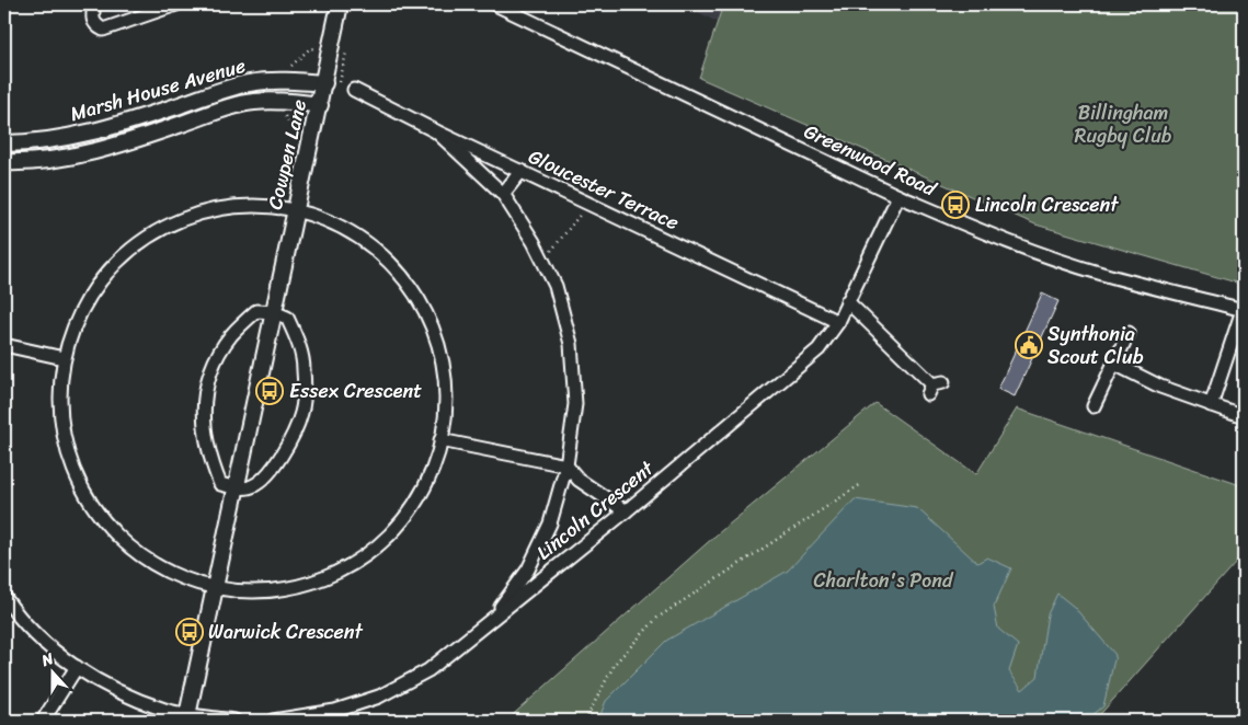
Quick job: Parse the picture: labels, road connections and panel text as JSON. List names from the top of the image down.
{
  "streets": {
    "street": [
      "Marsh House Avenue",
      "Cowpen Lane",
      "Greenwood Road",
      "Gloucester Terrace",
      "Lincoln Crescent"
    ]
  },
  "crossings": [
    ["Marsh House Avenue", "Cowpen Lane"],
    ["Greenwood Road", "Lincoln Crescent"],
    ["Gloucester Terrace", "Lincoln Crescent"]
  ],
  "parks": ["Billingham Rugby Club", "Charlton's Pond"],
  "places": {
    "bus stop": ["Lincoln Crescent", "Essex Crescent", "Warwick Crescent"],
    "public building": ["Synthonia Scout Club"]
  },
  "north": "top"
}
